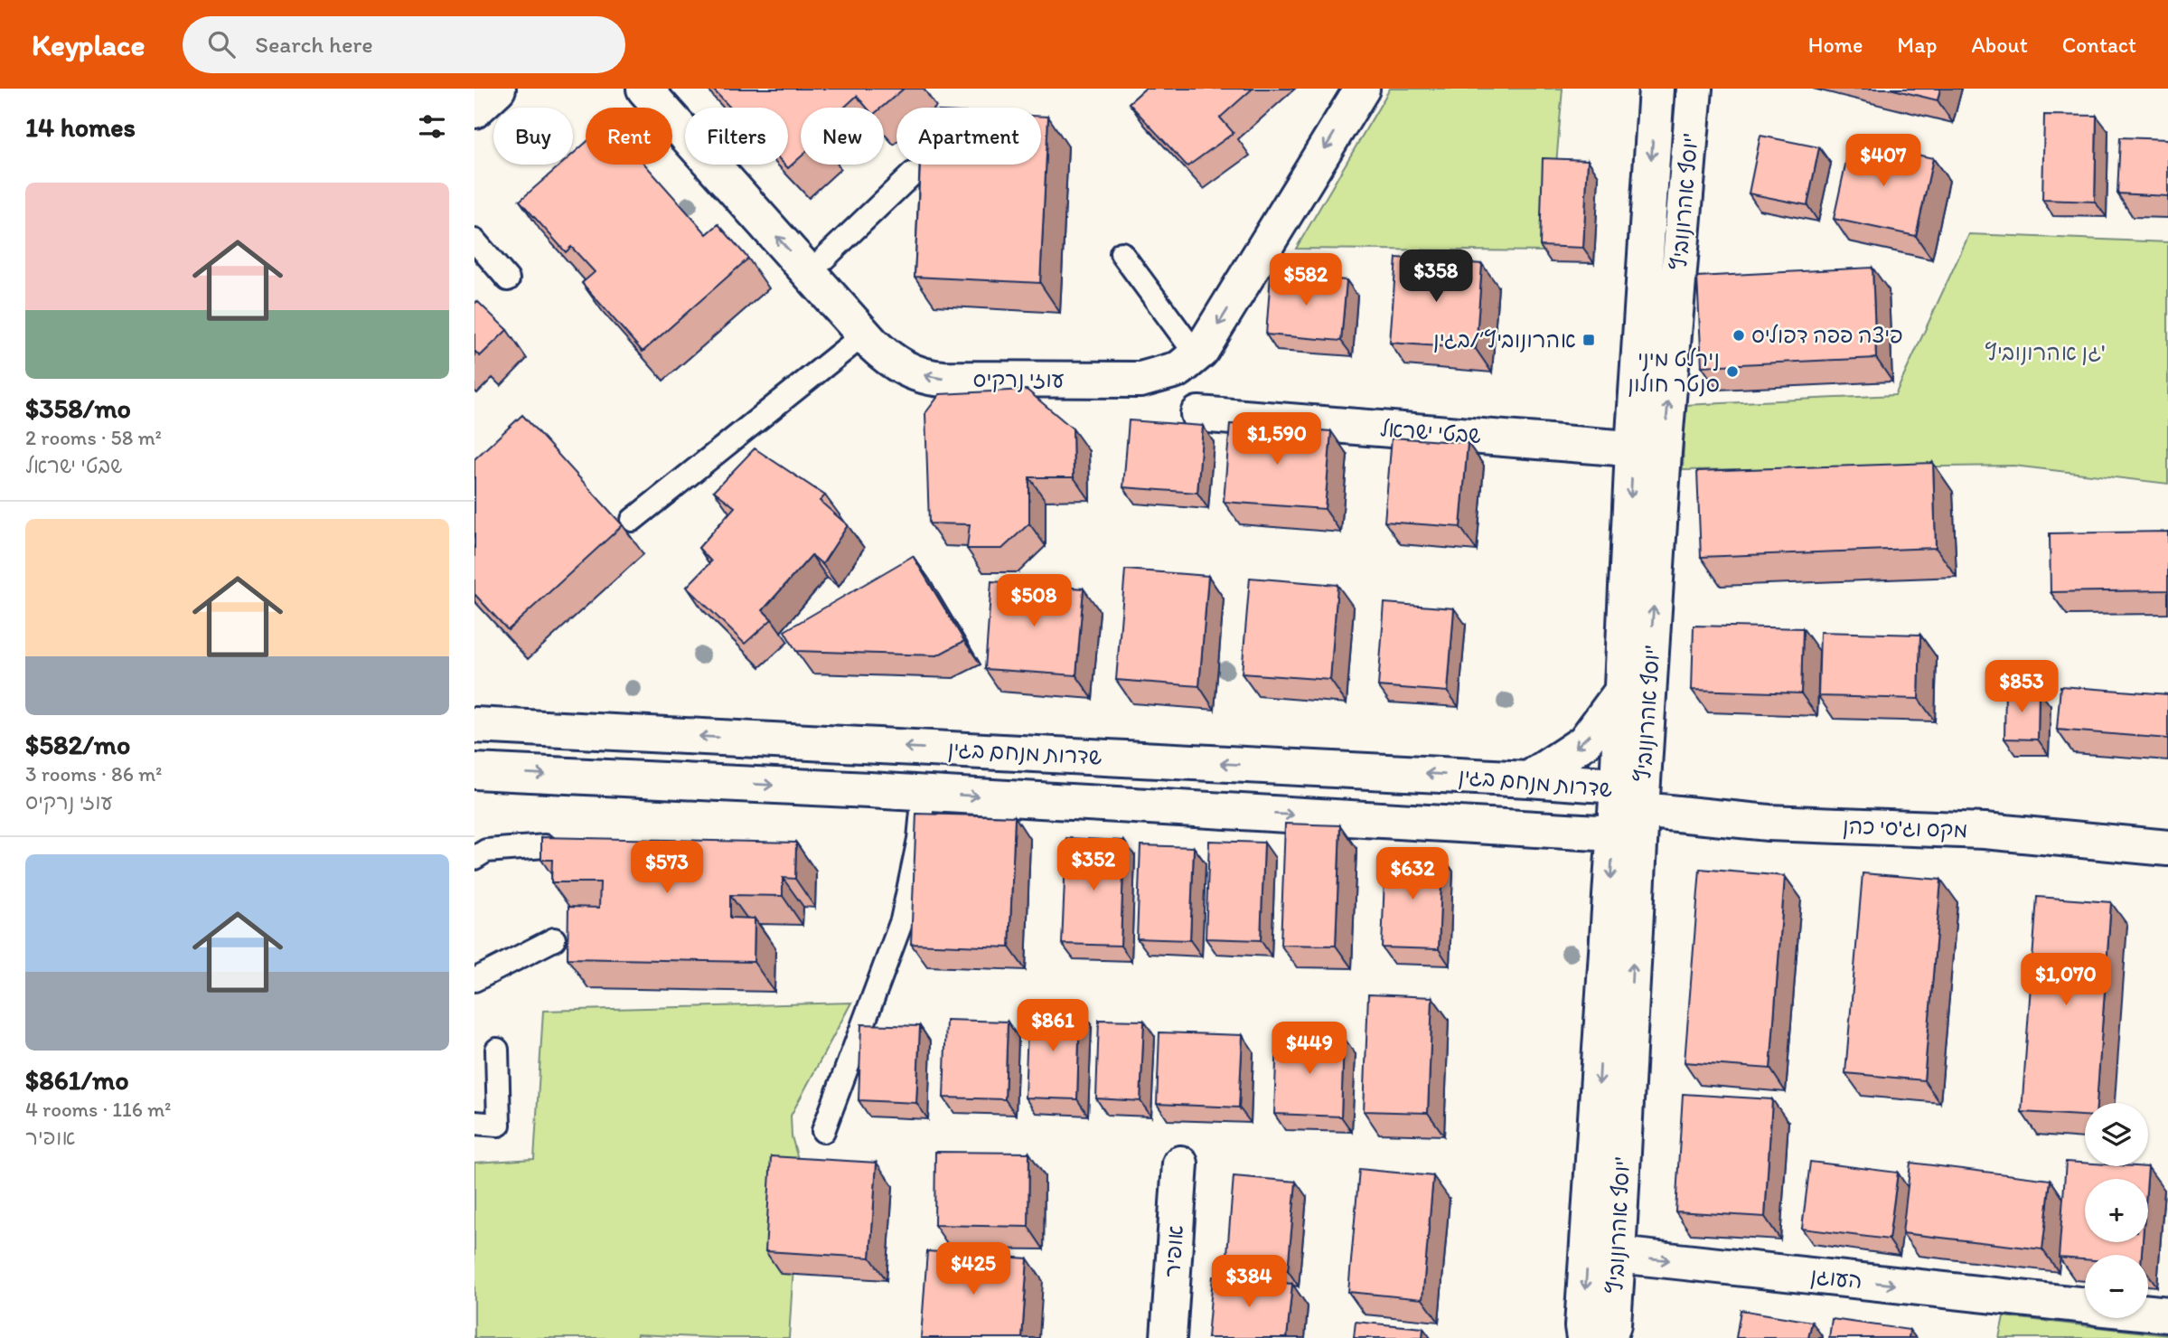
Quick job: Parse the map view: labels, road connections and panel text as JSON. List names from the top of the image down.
{
  "streets": {
    "street": [
      "יוסף אהרונוביץ'",
      "עוזי נרקיס",
      "שבטי ישראל",
      "שדרות מנחם בגין",
      "מקס וג'סי כהן",
      "אופיר",
      "העוגן"
    ]
  },
  "crossings": [
    ["יוסף אהרונוביץ'", "שבטי ישראל"],
    ["יוסף אהרונוביץ'", "שדרות מנחם בגין"],
    ["יוסף אהרונוביץ'", "מקס וג'סי כהן"],
    ["יוסף אהרונוביץ'", "העוגן"],
    ["שדרות מנחם בגין", "מקס וג'סי כהן"]
  ],
  "one_way": ["העוגן"],
  "parks": ["גן אהרונוביץ'"],
  "places": {
    "other": ["פיצה פפה דפוליס", "נירלט מיני סנטר חולון"],
    "transit": ["אהרונוביץ׳/בגין"]
  },
  "page": {
    "header": "Keyplace",
    "search": "Search here",
    "nav": [
      "Home",
      "Map",
      "About",
      "Contact"
    ],
    "heading": "14 homes",
    "chip": [
      "Buy",
      "Rent",
      "Filters",
      "New",
      "Apartment"
    ],
    "price": [
      "$407",
      "$358",
      "$582",
      "$1,590",
      "$508",
      "$853",
      "$352",
      "$573",
      "$632",
      "$1,070",
      "$861",
      "$449",
      "$425",
      "$384"
    ],
    "list": [
      {
        "name": "$358/mo",
        "note": "2 rooms · 58 m² · שבטי ישראל"
      },
      {
        "name": "$582/mo",
        "note": "3 rooms · 86 m² · עוזי נרקיס"
      },
      {
        "name": "$861/mo",
        "note": "4 rooms · 116 m² · אופיר"
      }
    ],
    "map_buttons": ["+", "−"]
  }
}
